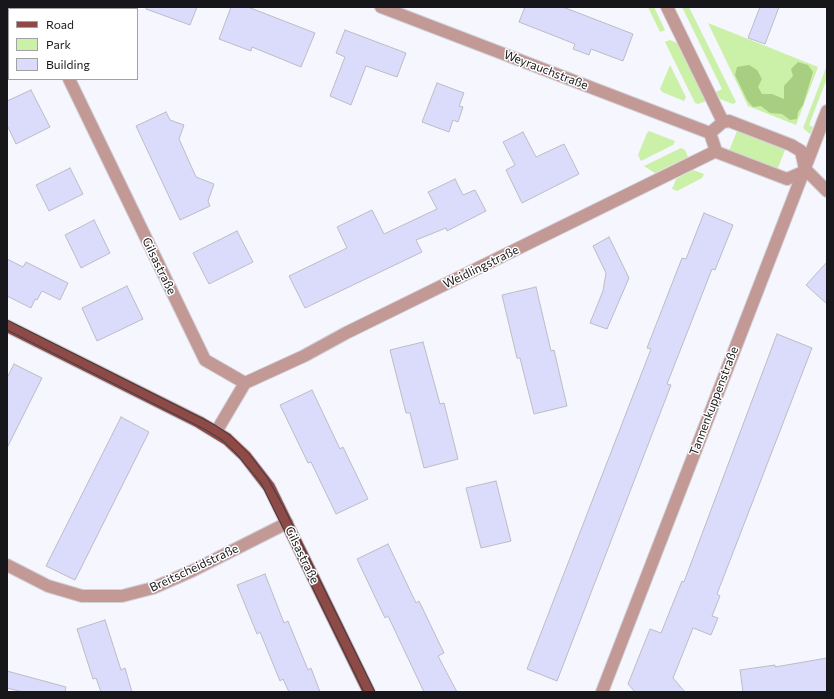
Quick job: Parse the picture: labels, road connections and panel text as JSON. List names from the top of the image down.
{
  "streets": {
    "main road": ["Gilsastraße"],
    "street": [
      "Weyrauchstraße",
      "Weidlingstraße",
      "Tannenkuppenstraße",
      "Breitscheidstraße"
    ]
  },
  "crossings": [
    ["Gilsastraße", "Weidlingstraße"],
    ["Gilsastraße", "Breitscheidstraße"]
  ],
  "legend": ["Road", "Park", "Building"]
}
